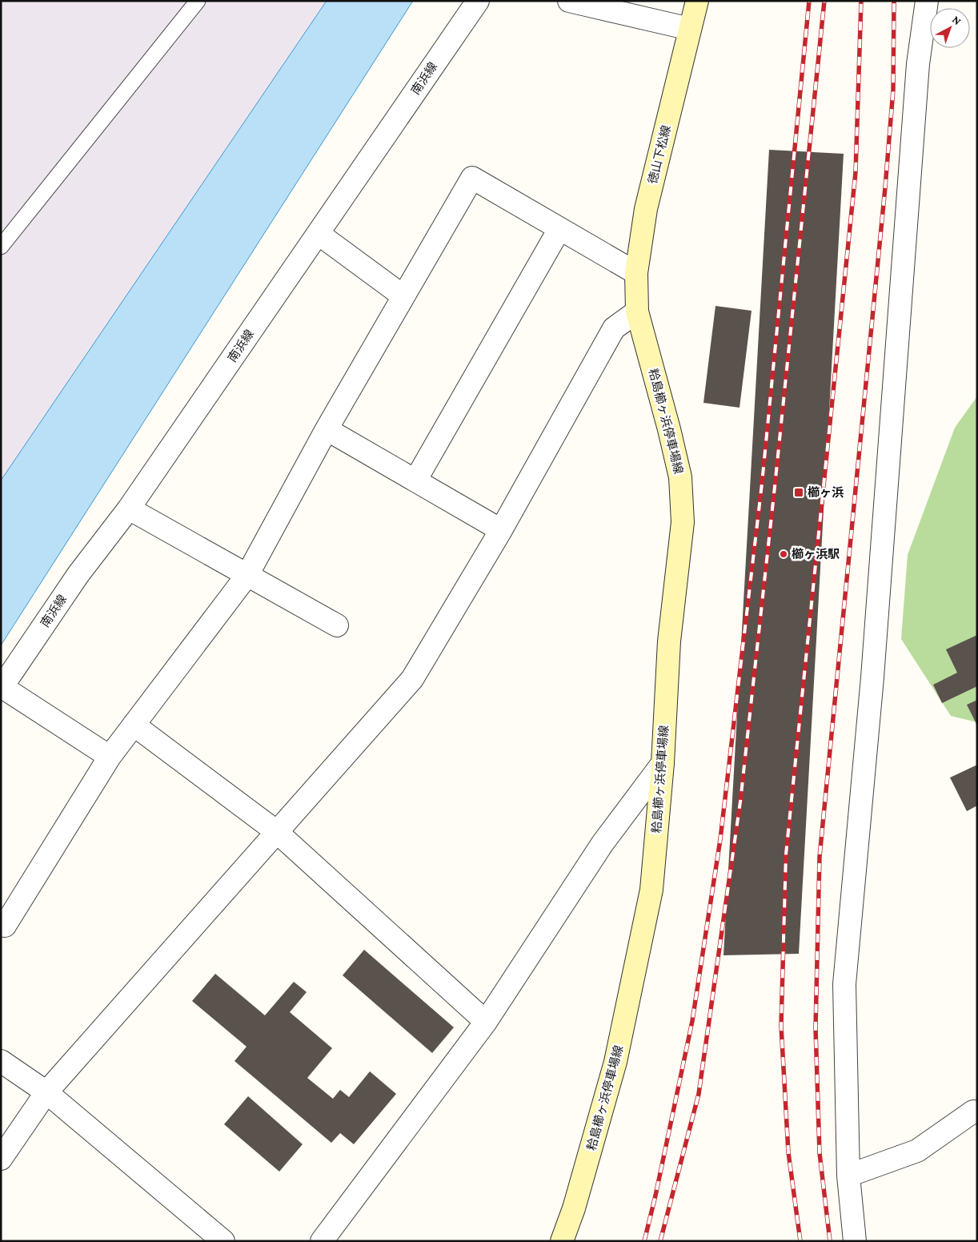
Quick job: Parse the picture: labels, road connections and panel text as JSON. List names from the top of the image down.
{
  "streets": {
    "main road": ["徳山下松線", "粭島櫛ヶ浜停車場線"],
    "street": ["南浜線"]
  },
  "crossings": [
    ["徳山下松線", "粭島櫛ヶ浜停車場線"]
  ],
  "places": {
    "transit": ["櫛ヶ浜"],
    "other": ["櫛ヶ浜駅"]
  },
  "north": "top right"
}
